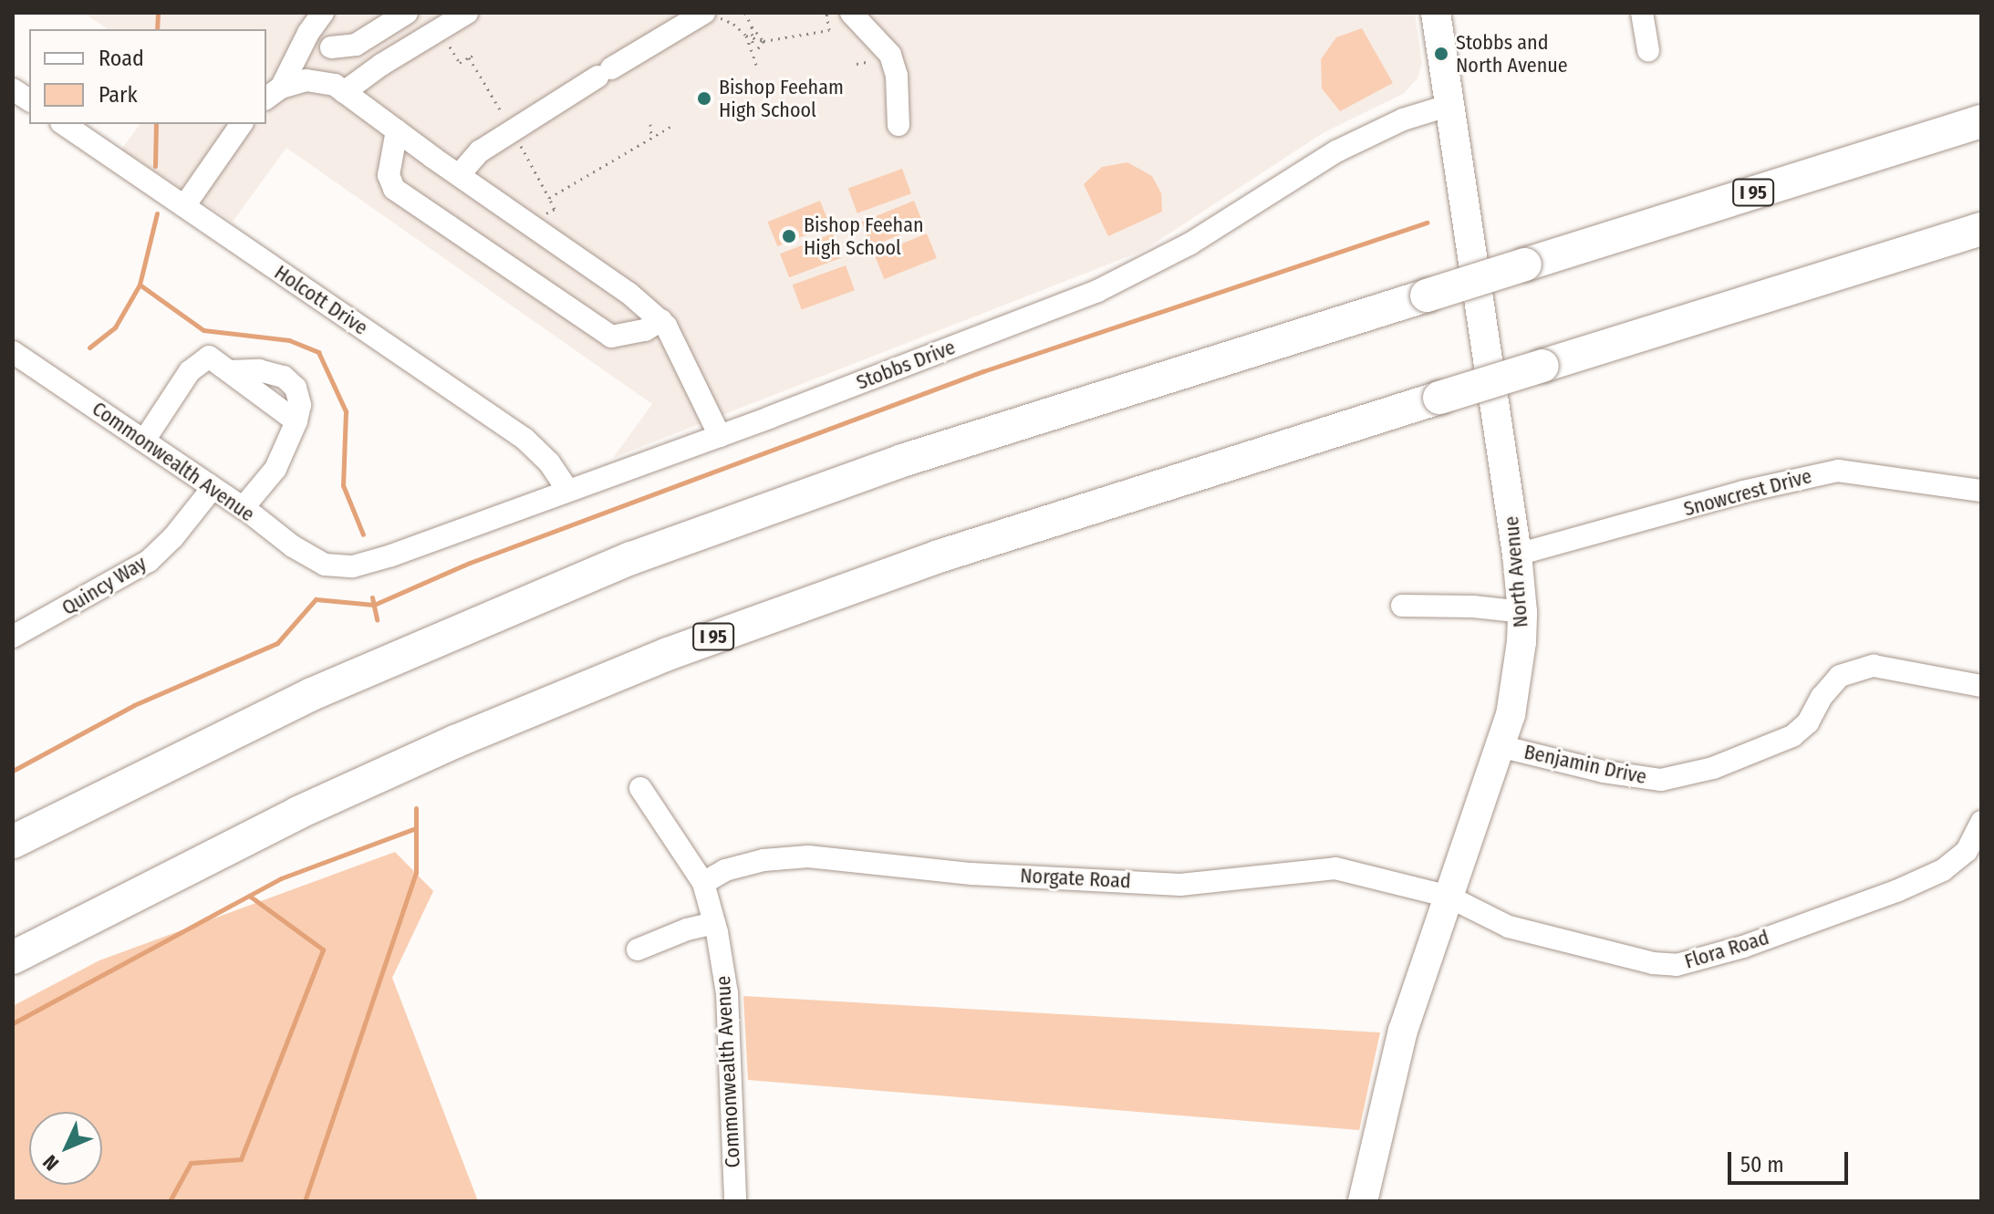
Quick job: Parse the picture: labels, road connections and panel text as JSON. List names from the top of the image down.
{
  "streets": {
    "highway": ["I 95"],
    "main road": ["North Avenue"],
    "street": [
      "Holcott Drive",
      "Stobbs Drive",
      "Commonwealth Avenue",
      "Snowcrest Drive",
      "Quincy Way",
      "Benjamin Drive",
      "Norgate Road",
      "Flora Road"
    ]
  },
  "crossings": [
    ["Holcott Drive", "Stobbs Drive"],
    ["Stobbs Drive", "Commonwealth Avenue"],
    ["Stobbs Drive", "North Avenue"],
    ["Commonwealth Avenue", "Quincy Way"],
    ["Commonwealth Avenue", "Norgate Road"],
    ["Snowcrest Drive", "North Avenue"],
    ["North Avenue", "Benjamin Drive"],
    ["North Avenue", "Norgate Road"],
    ["North Avenue", "Flora Road"],
    ["Norgate Road", "Flora Road"]
  ],
  "places": ["Stobbs and North Avenue", "Bishop Feeham High School", "Bishop Feehan High School"],
  "legend": ["Road", "Park"],
  "scale_bar": "50 m",
  "north": "bottom left"
}
